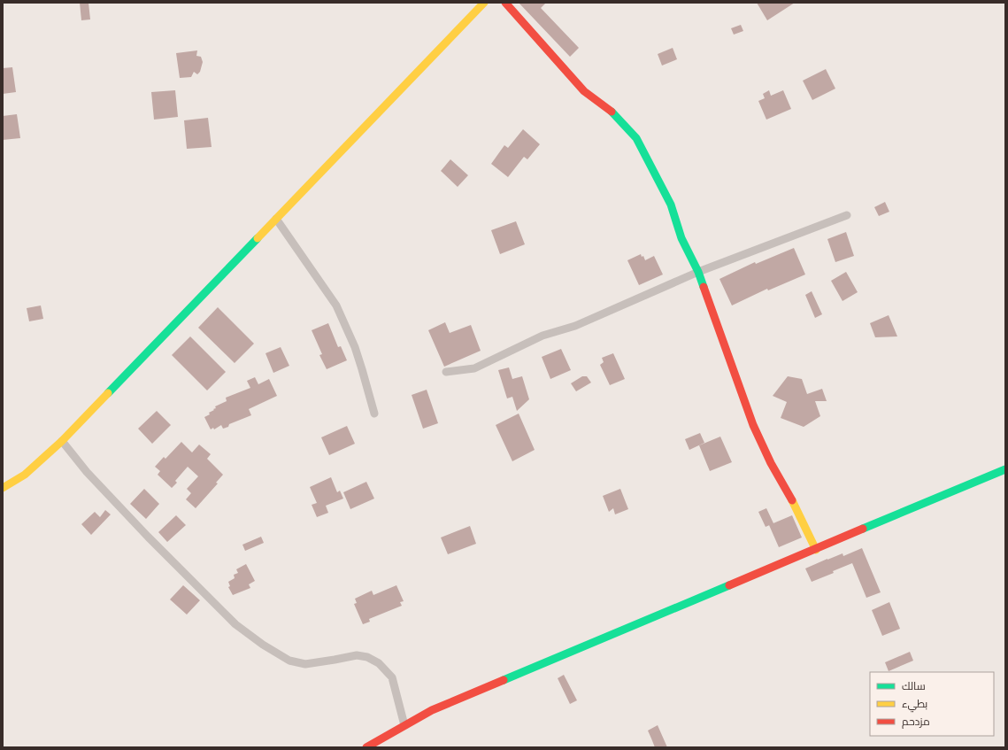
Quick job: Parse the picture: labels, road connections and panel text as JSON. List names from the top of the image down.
{
  "legend": ["سالك", "بطيء", "مزدحم"]
}
